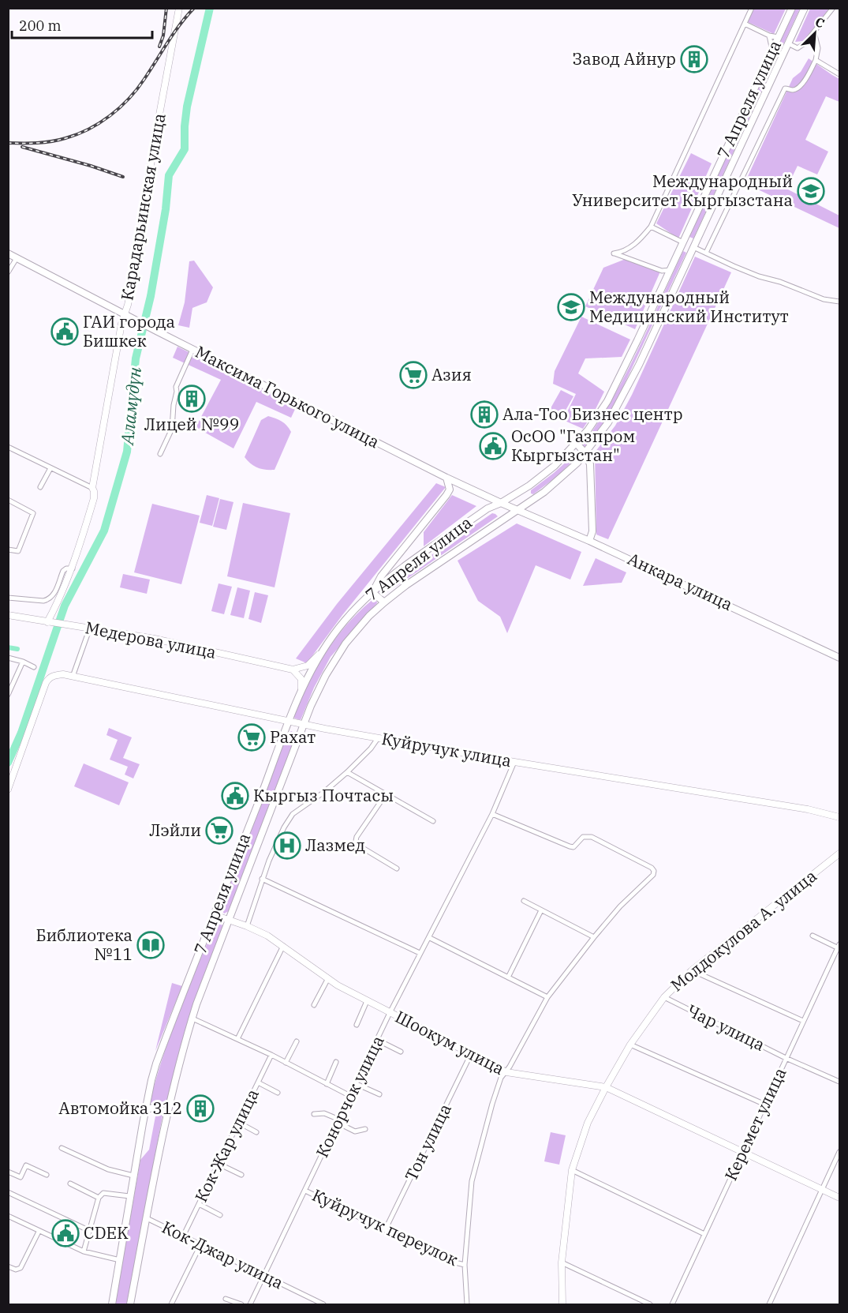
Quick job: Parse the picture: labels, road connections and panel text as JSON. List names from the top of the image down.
{
  "streets": {
    "main road": ["7 Апреля улица", "Максима Горького улица", "Анкара улица"],
    "street": [
      "Карадарьинская улица",
      "Медерова улица",
      "Куйручук улица",
      "Молдокулова А. улица",
      "Чар улица",
      "Шоокум улица",
      "Конорчок улица",
      "Керемет улица",
      "Тон улица",
      "Кок-Жар улица",
      "Куйручук переулок",
      "Кок-Джар улица"
    ]
  },
  "crossings": [
    ["7 Апреля улица", "Максима Горького улица"],
    ["7 Апреля улица", "Анкара улица"],
    ["7 Апреля улица", "Куйручук улица"],
    ["7 Апреля улица", "Шоокум улица"],
    ["7 Апреля улица", "Кок-Джар улица"],
    ["Карадарьинская улица", "Максима Горького улица"],
    ["Карадарьинская улица", "Медерова улица"],
    ["Максима Горького улица", "Анкара улица"],
    ["Куйручук улица", "Конорчок улица"],
    ["Молдокулова А. улица", "Чар улица"],
    ["Молдокулова А. улица", "Шоокум улица"],
    ["Чар улица", "Керемет улица"],
    ["Шоокум улица", "Конорчок улица"],
    ["Шоокум улица", "Керемет улица"],
    ["Шоокум улица", "Тон улица"],
    ["Конорчок улица", "Куйручук переулок"],
    ["Конорчок улица", "Кок-Джар улица"],
    ["Тон улица", "Куйручук переулок"],
    ["Кок-Жар улица", "Кок-Джар улица"]
  ],
  "water": ["Аламүдүн"],
  "places": {
    "building": [
      "Завод Айнур",
      "Лицей №99",
      "Ала-Тоо Бизнес центр",
      "Автомойка 312"
    ],
    "school or university": ["Международный Университет Кыргызстана", "Международный Медицинский Институт"],
    "public building": [
      "ГАИ города Бишкек",
      "ОсОО \"Газпром Кыргызстан\"",
      "Кыргыз Почтасы",
      "CDEK"
    ],
    "supermarket": ["Азия", "Рахат", "Лэйли"],
    "hospital": ["Лазмед"],
    "library": ["Библиотека №11"]
  },
  "scale_bar": "200 m",
  "north": "top right"
}
